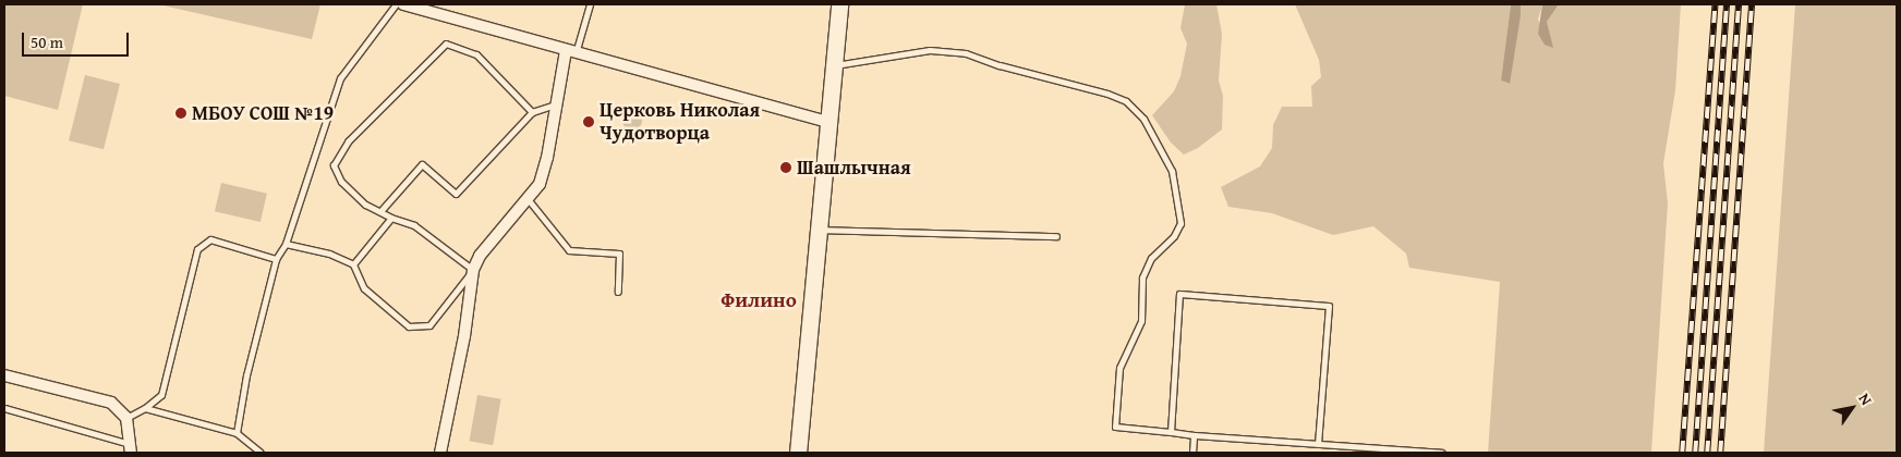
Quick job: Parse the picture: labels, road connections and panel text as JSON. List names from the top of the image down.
{
  "districts": ["Филино"],
  "places": ["МБОУ СОШ №19", "Церковь Николая Чудотворца", "Шашлычная"],
  "scale_bar": "50 m",
  "north": "top right"
}
